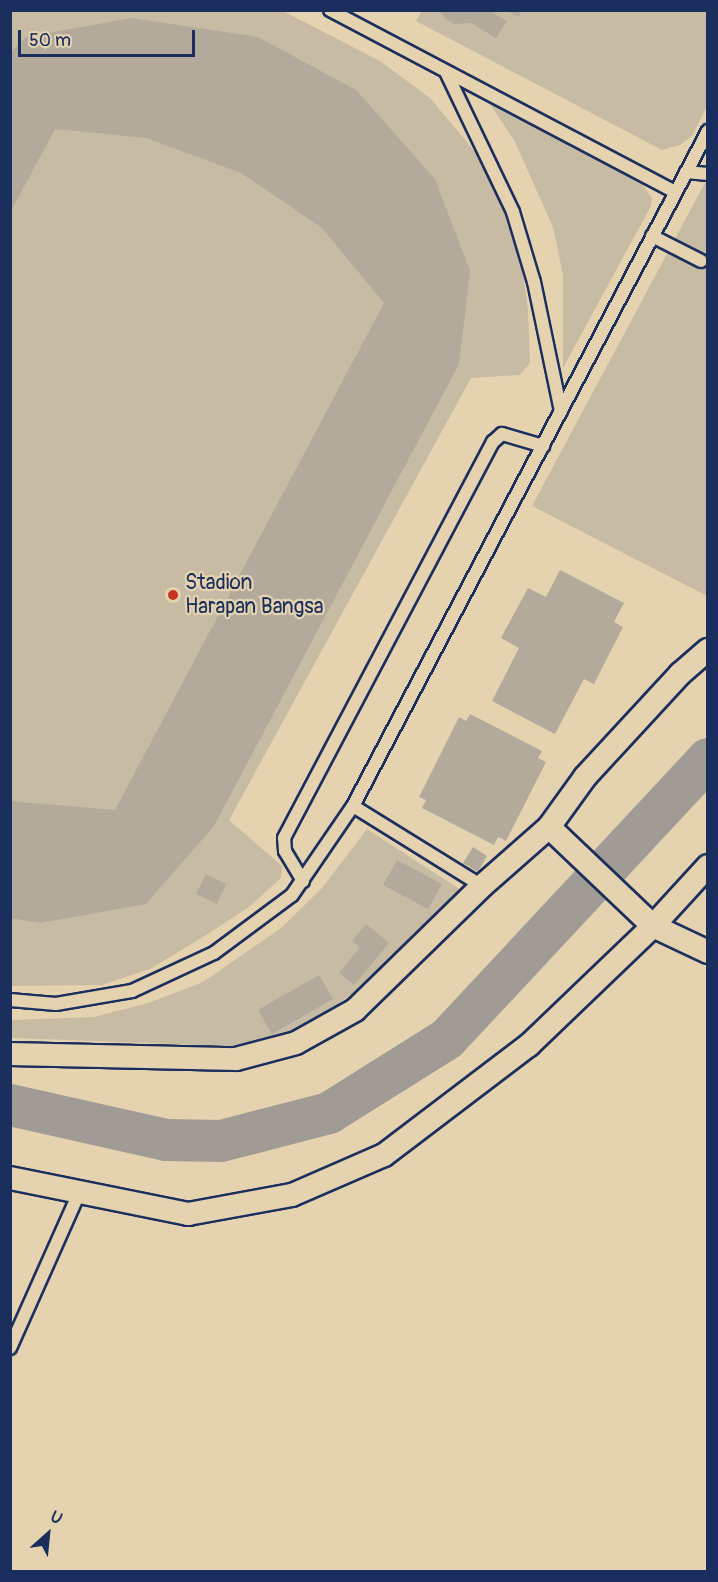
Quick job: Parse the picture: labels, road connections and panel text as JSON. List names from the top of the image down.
{
  "places": ["Stadion Harapan Bangsa"],
  "scale_bar": "50 m",
  "north": "top right"
}
